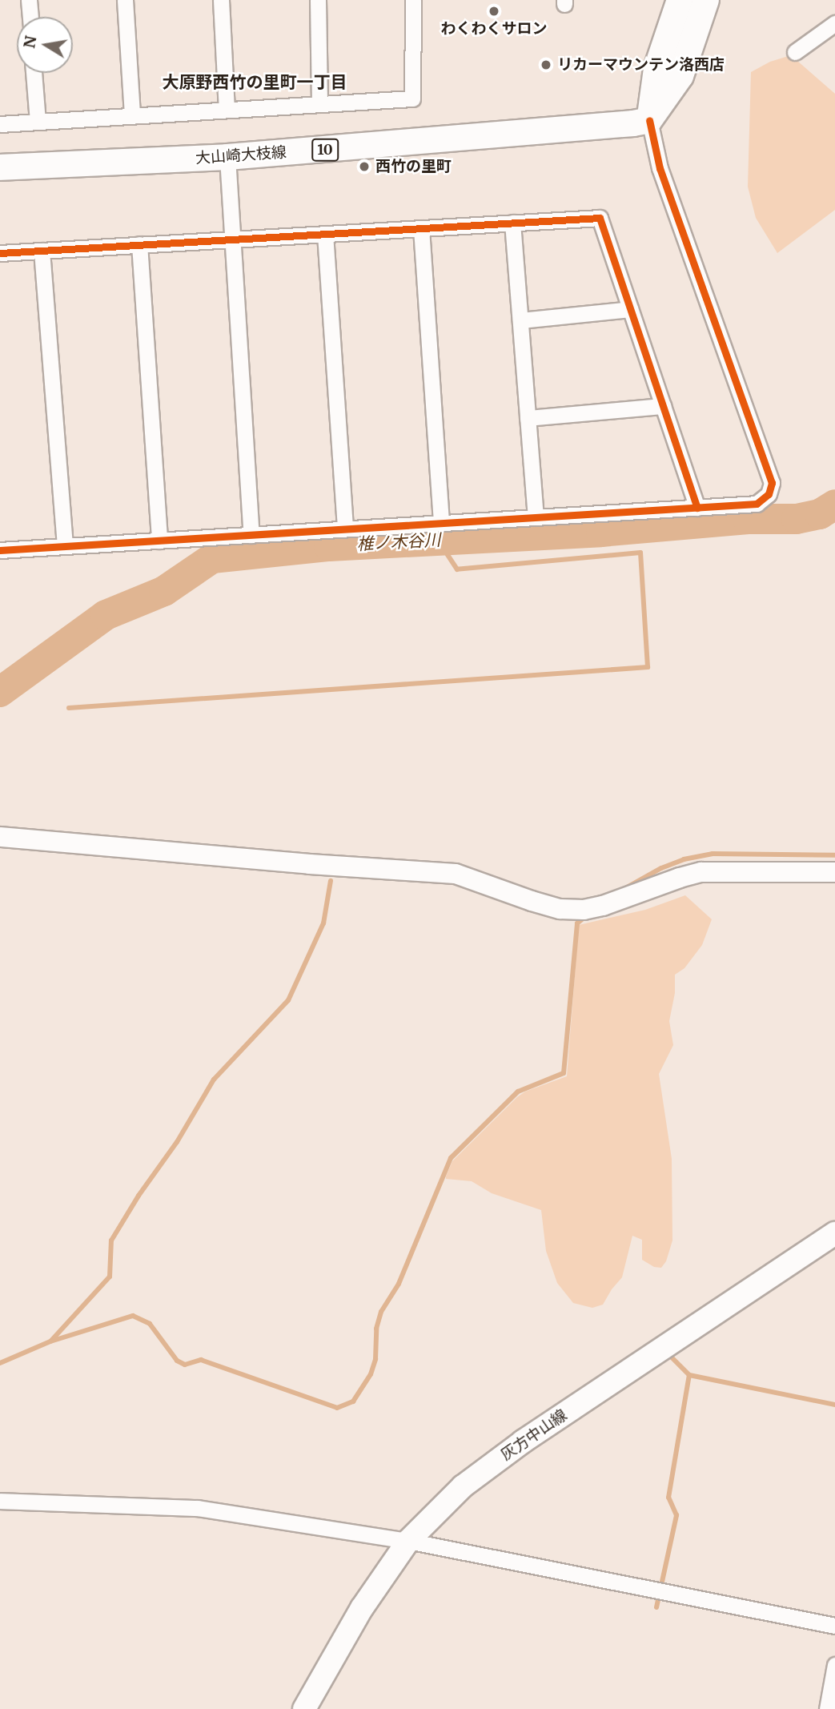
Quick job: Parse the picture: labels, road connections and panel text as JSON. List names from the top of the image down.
{
  "streets": {
    "main road": ["10", "大山崎大枝線", "灰方中山線"]
  },
  "districts": ["大原野西竹の里町一丁目"],
  "water": ["椎ノ木谷川"],
  "places": ["わくわくサロン", "リカーマウンテン洛西店", "西竹の里町"],
  "north": "left"
}
